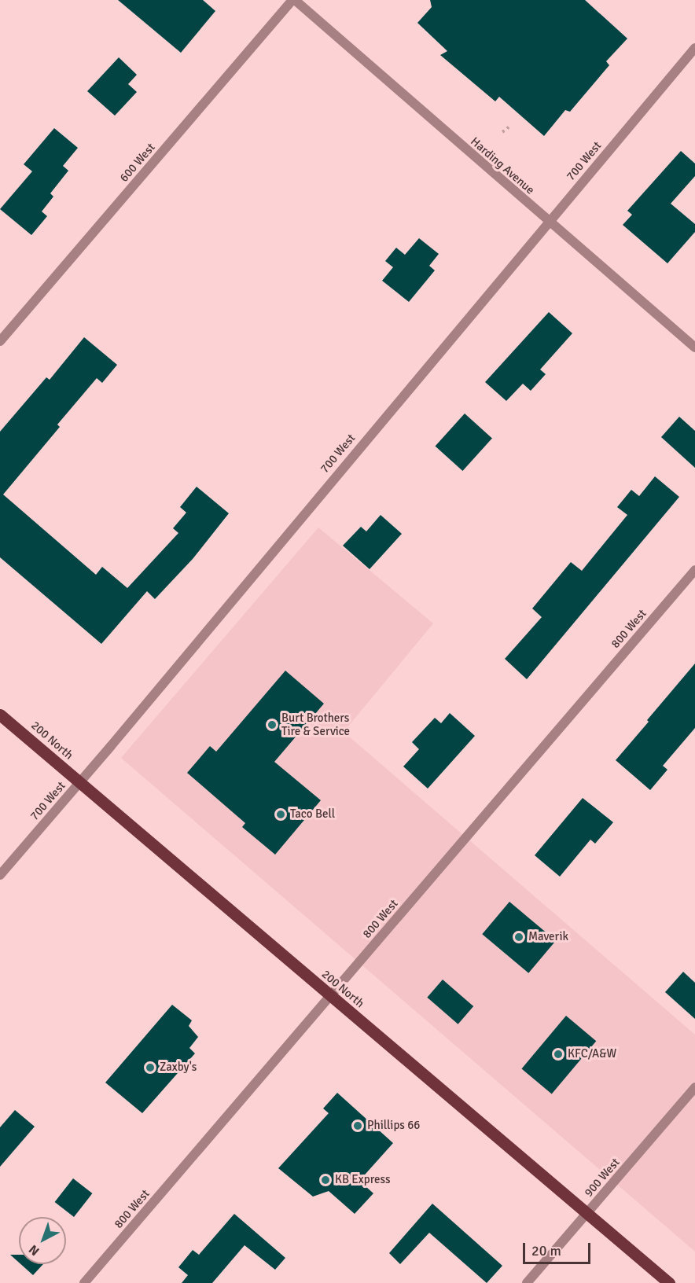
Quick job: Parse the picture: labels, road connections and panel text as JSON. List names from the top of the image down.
{
  "streets": {
    "main road": ["200 North"],
    "street": [
      "700 West",
      "600 West",
      "Harding Avenue",
      "800 West",
      "900 West"
    ]
  },
  "crossings": [
    ["700 West", "Harding Avenue"],
    ["700 West", "200 North"],
    ["600 West", "Harding Avenue"],
    ["800 West", "200 North"],
    ["200 North", "900 West"]
  ],
  "places": [
    "Burt Brothers Tire & Service",
    "Taco Bell",
    "Maverik",
    "KFC/A&W",
    "Zaxby's",
    "Phillips 66",
    "KB Express"
  ],
  "scale_bar": "20 m",
  "north": "bottom left"
}
